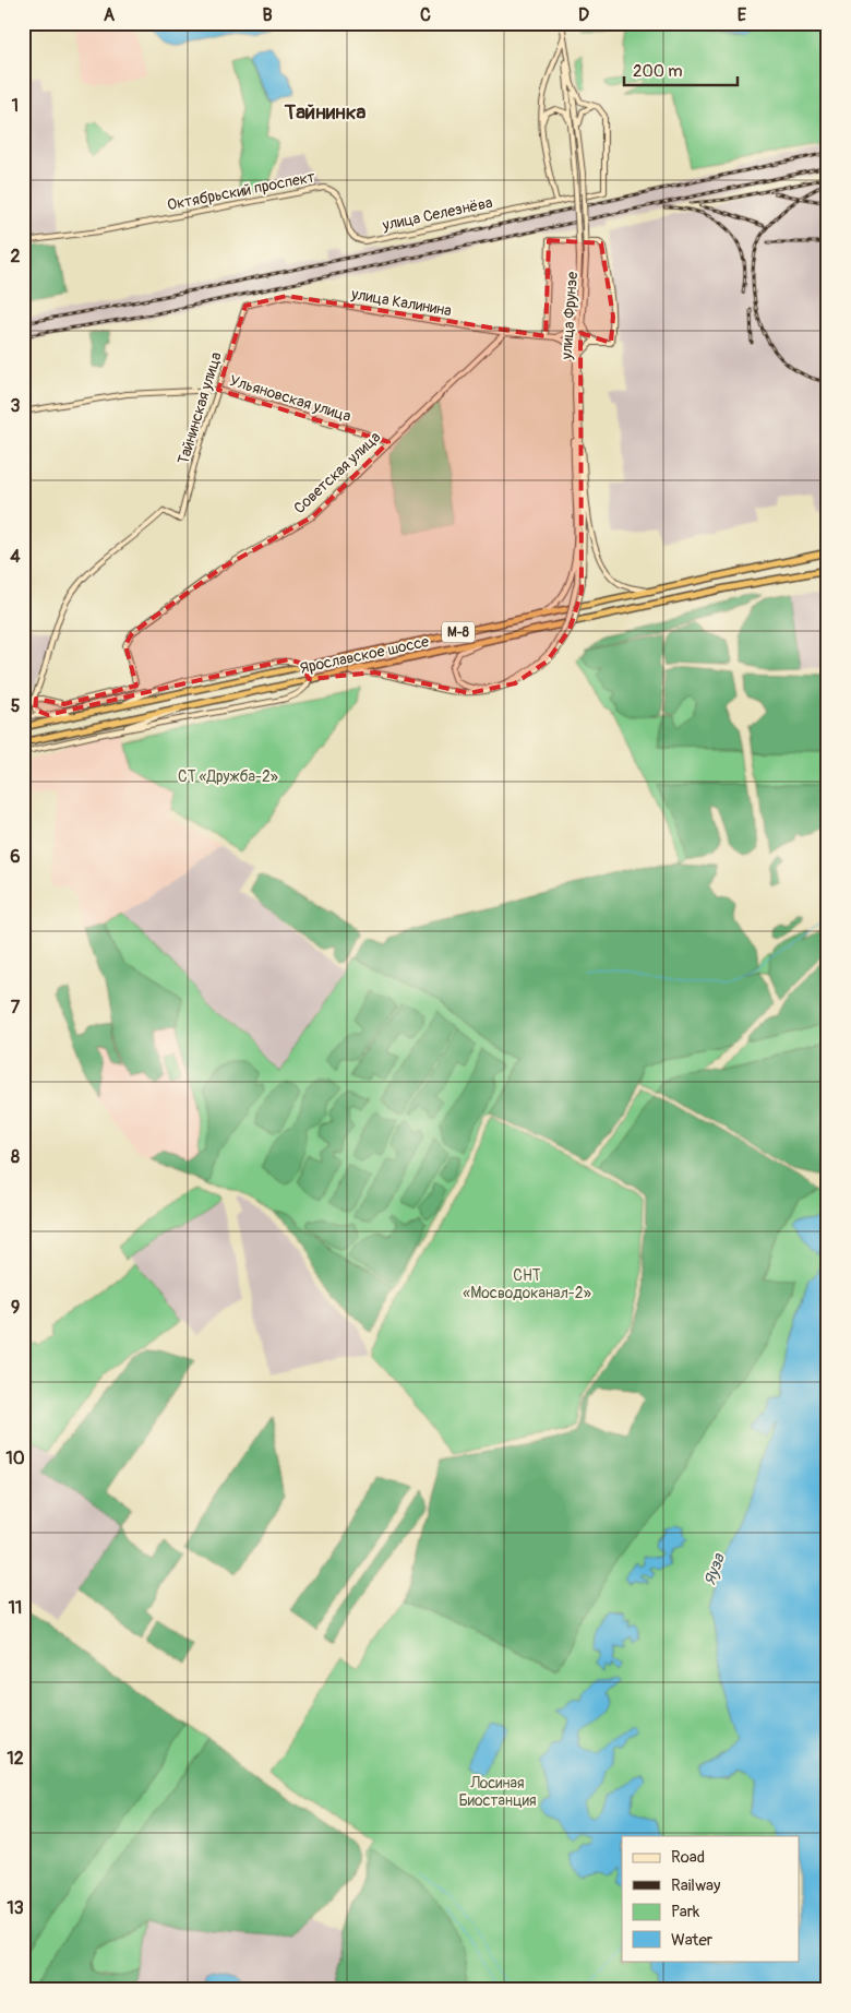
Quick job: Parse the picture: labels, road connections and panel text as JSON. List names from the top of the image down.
{
  "streets": {
    "highway": ["М-8", "Ярославское шоссе"],
    "street": [
      "Октябрьский проспект",
      "улица Селезнёва",
      "улица Калинина",
      "улица Фрунзе",
      "Ульяновская улица",
      "Тайнинская улица",
      "Советская улица"
    ]
  },
  "crossings": [
    ["Октябрьский проспект", "улица Селезнёва"],
    ["улица Калинина", "Тайнинская улица"],
    ["улица Калинина", "Советская улица"],
    ["Ульяновская улица", "Тайнинская улица"],
    ["Ульяновская улица", "Советская улица"],
    ["Тайнинская улица", "Советская улица"]
  ],
  "districts": ["Тайнинка"],
  "water": ["Яуза"],
  "parks": ["СТ «Дружба-2»", "СНТ «Мосводоканал-2»", "Лосиная Биостанция"],
  "legend": [
    "Road",
    "Railway",
    "Park",
    "Water"
  ],
  "scale_bar": "200 m",
  "grid": {
    "columns": [
      "A",
      "B",
      "C",
      "D",
      "E"
    ],
    "rows": [
      "1",
      "2",
      "3",
      "4",
      "5",
      "6",
      "7",
      "8",
      "9",
      "10",
      "11",
      "12",
      "13"
    ]
  }
}
